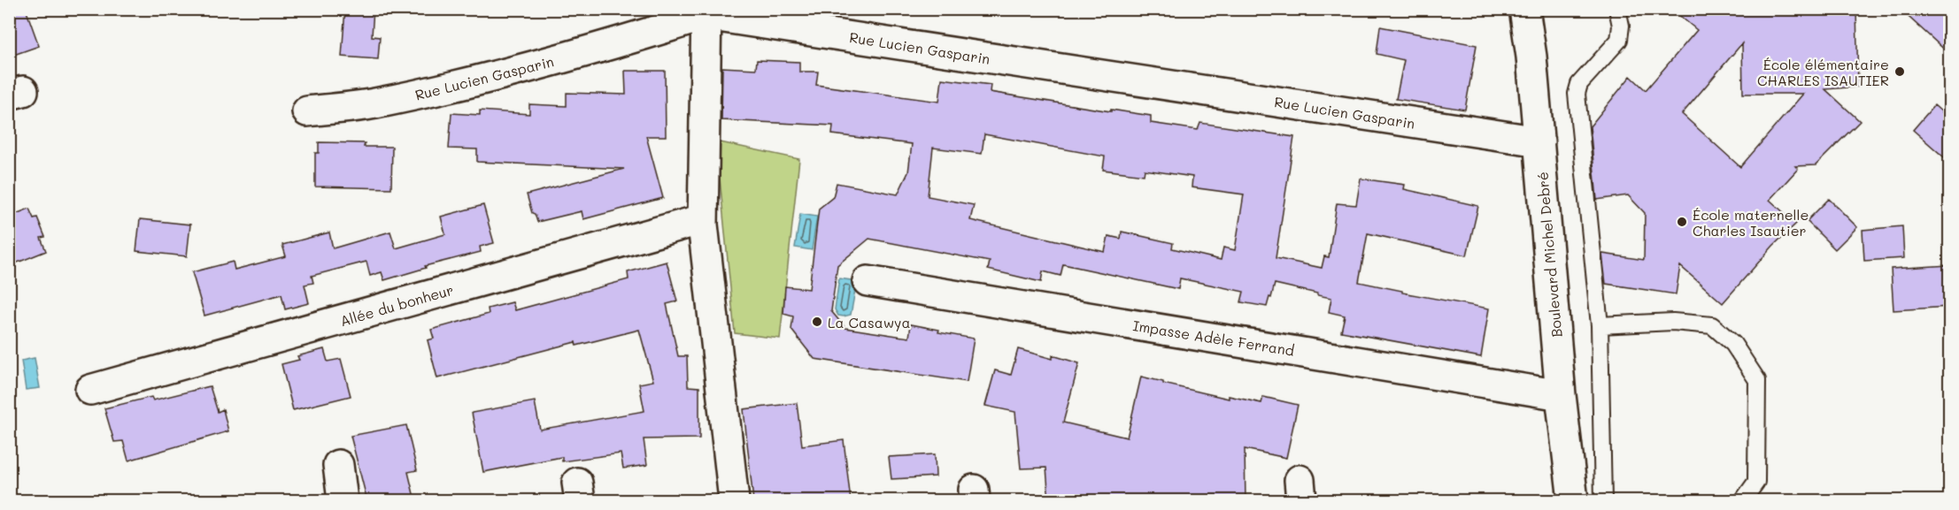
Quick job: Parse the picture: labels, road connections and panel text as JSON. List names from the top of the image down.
{
  "streets": {
    "street": [
      "Rue Lucien Gasparin",
      "Boulevard Michel Debré",
      "Allée du bonheur",
      "Impasse Adèle Ferrand"
    ]
  },
  "crossings": [
    ["Rue Lucien Gasparin", "Boulevard Michel Debré"],
    ["Boulevard Michel Debré", "Impasse Adèle Ferrand"]
  ],
  "places": ["École élémentaire CHARLES ISAUTIER", "École maternelle Charles Isautier", "La Casawya"]
}
